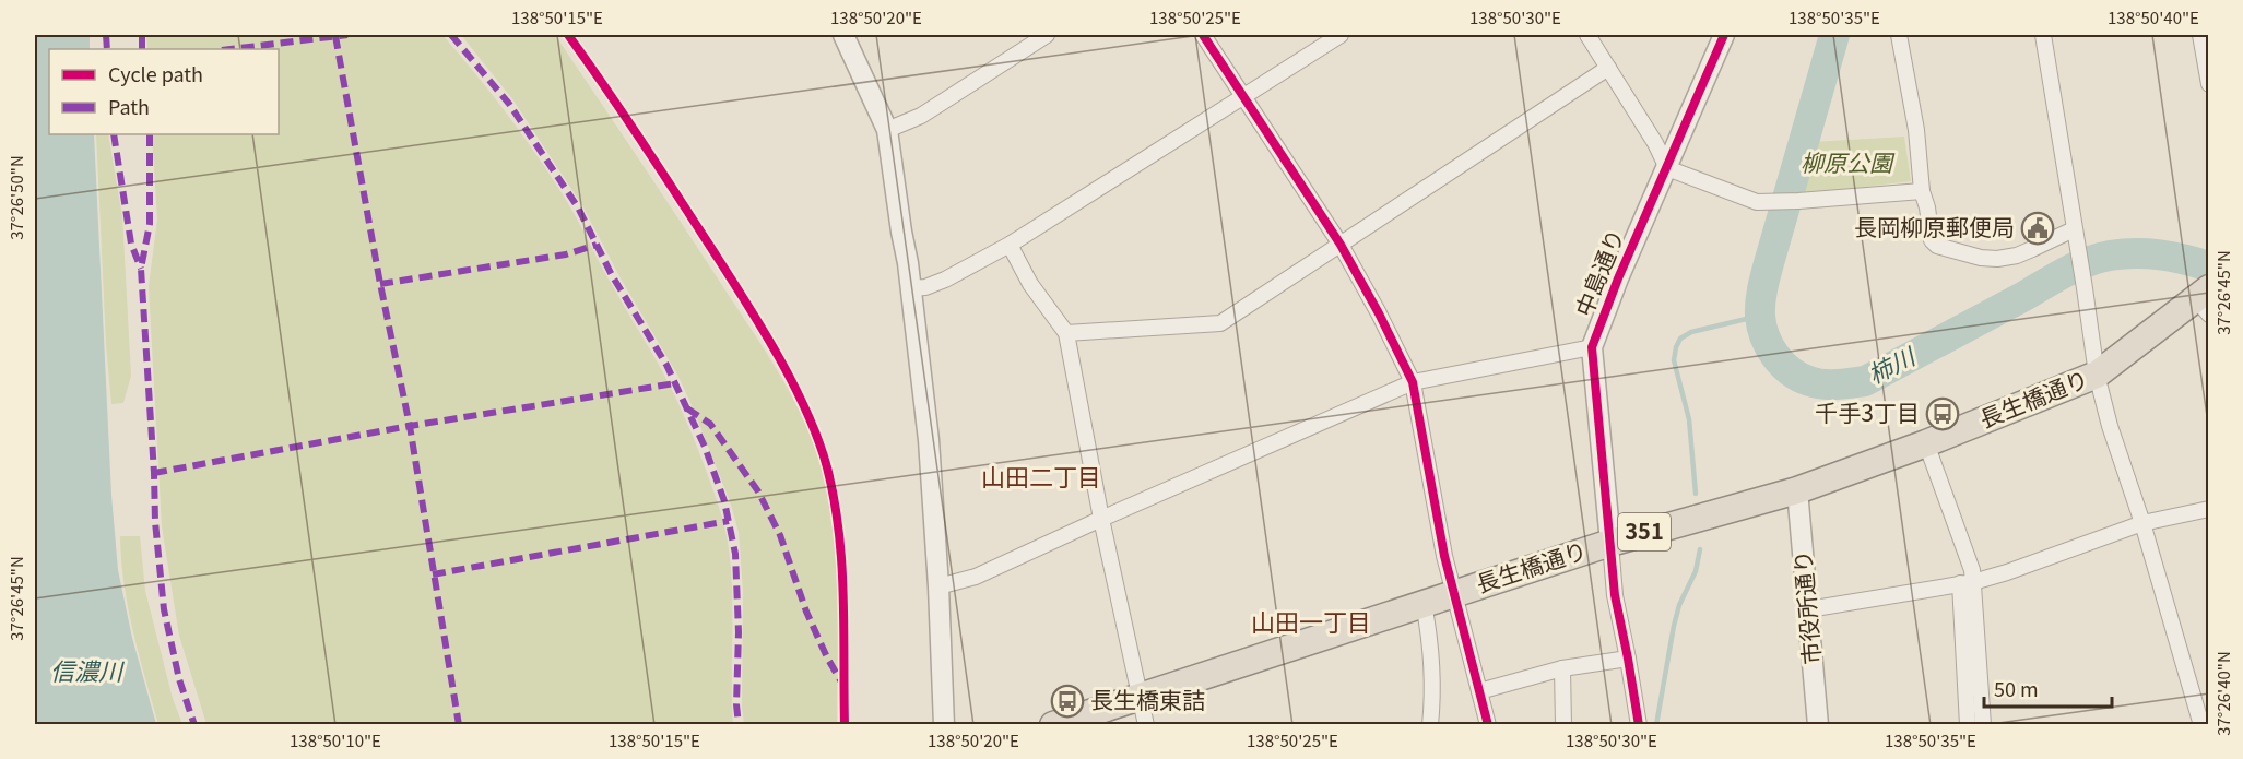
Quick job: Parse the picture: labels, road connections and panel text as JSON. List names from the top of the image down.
{
  "streets": {
    "highway": ["長生橋通り", "351"],
    "street": ["中島通り", "市役所通り"]
  },
  "crossings": [
    ["中島通り", "長生橋通り"],
    ["長生橋通り", "市役所通り"]
  ],
  "districts": ["山田二丁目", "山田一丁目"],
  "water": ["柿川", "信濃川"],
  "parks": ["柳原公園"],
  "places": {
    "public building": ["長岡柳原郵便局"],
    "bus stop": ["千手3丁目", "長生橋東詰"]
  },
  "legend": ["Cycle path", "Path"],
  "scale_bar": "50 m",
  "coordinates": [
    "138°50'15\"E",
    "138°50'20\"E",
    "138°50'25\"E",
    "138°50'30\"E",
    "138°50'35\"E",
    "138°50'40\"E",
    "37°26'50\"N",
    "37°26'45\"N",
    "37°26'40\"N",
    "138°50'10\"E"
  ]
}
